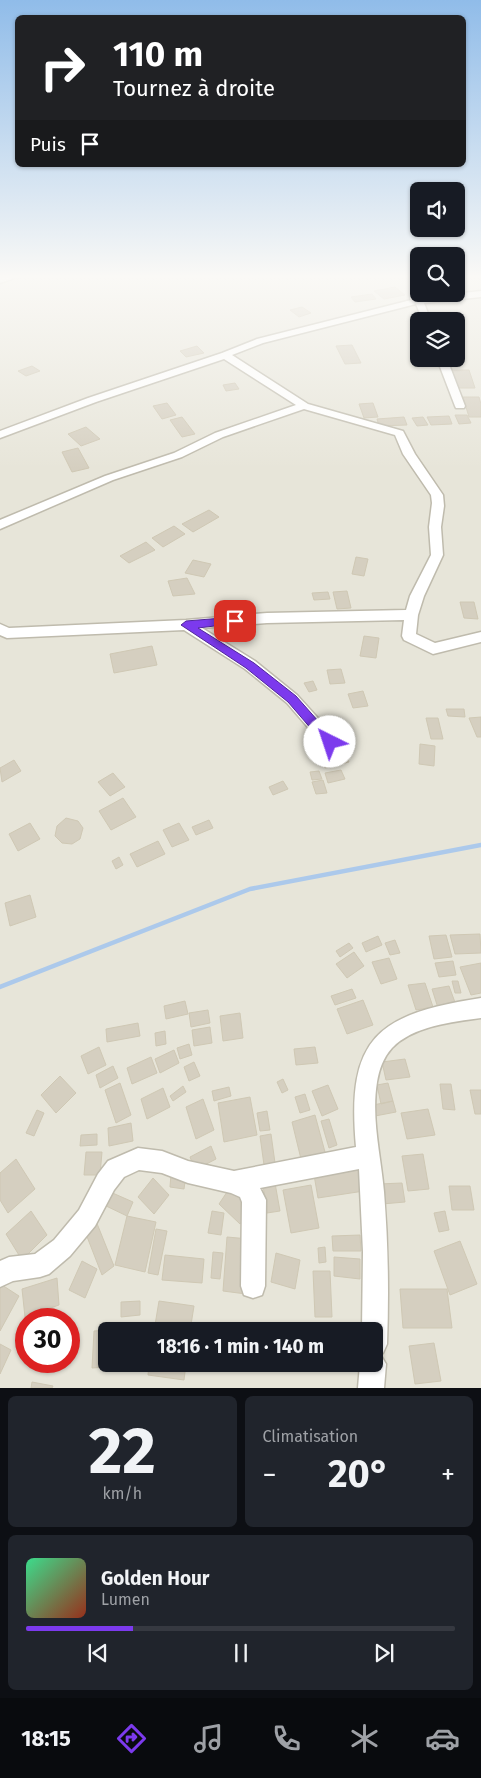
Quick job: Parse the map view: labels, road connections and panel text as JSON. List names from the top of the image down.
{
  "page": {
    "turn": ["110 m", "Tournez à droite"],
    "then": "Puis",
    "limit": "30",
    "trip": "18:16 · 1 min · 140 m",
    "tile": [
      ["22", "km/h"],
      "Climatisation"
    ],
    "heat": ["−", "20°", "+"],
    "song": ["Golden Hour", "Lumen"],
    "tabs": "18:15"
  }
}
